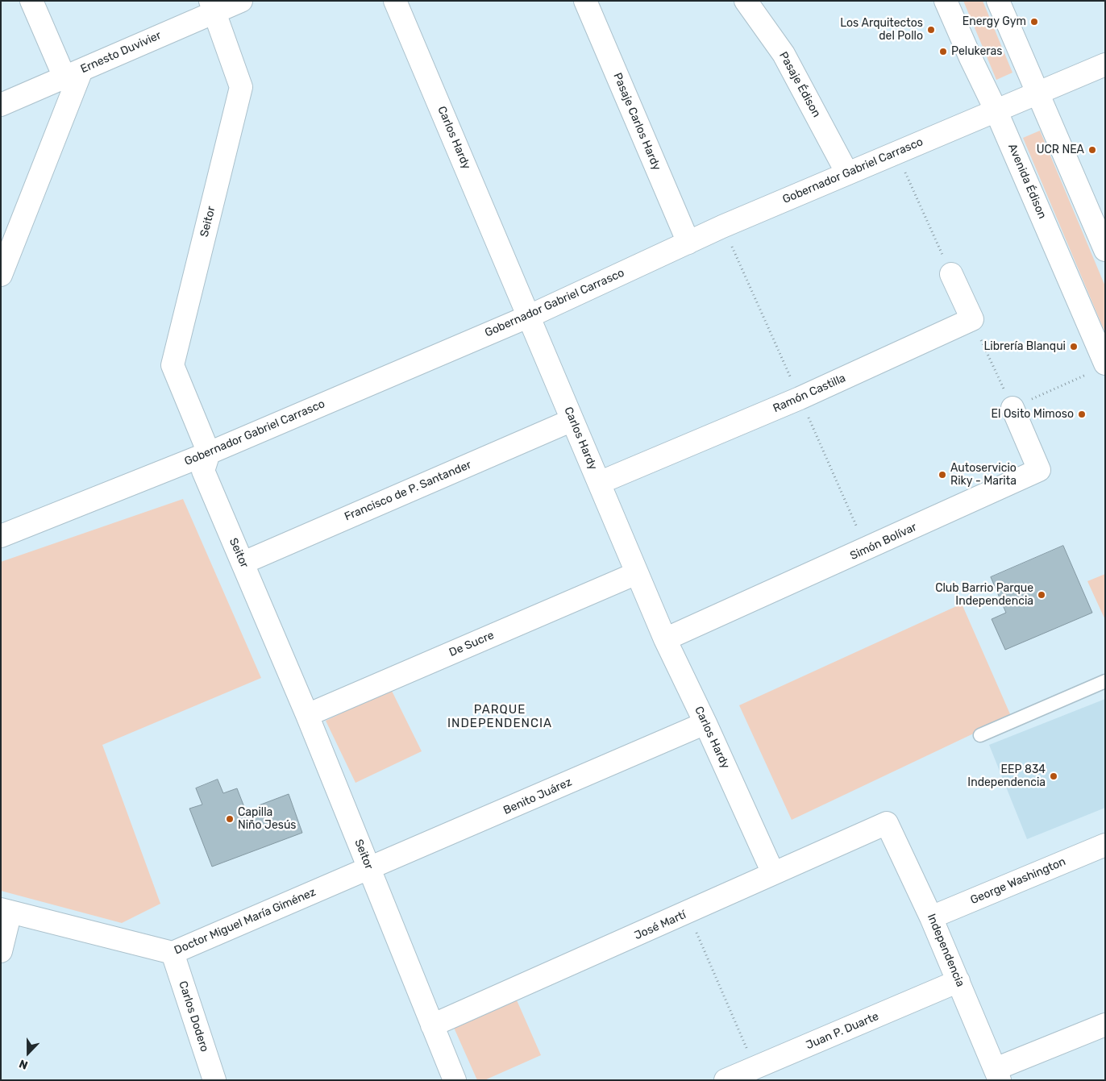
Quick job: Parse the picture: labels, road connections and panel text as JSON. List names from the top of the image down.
{
  "streets": {
    "street": [
      "Ernesto Duvivier",
      "Pasaje Édison",
      "Pasaje Carlos Hardy",
      "Carlos Hardy",
      "Gobernador Gabriel Carrasco",
      "Avenida Édison",
      "Seitor",
      "Ramón Castilla",
      "Francisco de P. Santander",
      "Simón Bolívar",
      "De Sucre",
      "Benito Juárez",
      "George Washington",
      "Doctor Miguel María Giménez",
      "José Martí",
      "Independencia",
      "Carlos Dodero",
      "Juan P. Duarte"
    ]
  },
  "crossings": [
    ["Ernesto Duvivier", "Seitor"],
    ["Pasaje Édison", "Gobernador Gabriel Carrasco"],
    ["Pasaje Carlos Hardy", "Gobernador Gabriel Carrasco"],
    ["Carlos Hardy", "Gobernador Gabriel Carrasco"],
    ["Carlos Hardy", "Ramón Castilla"],
    ["Carlos Hardy", "Francisco de P. Santander"],
    ["Carlos Hardy", "Simón Bolívar"],
    ["Carlos Hardy", "De Sucre"],
    ["Carlos Hardy", "Benito Juárez"],
    ["Carlos Hardy", "José Martí"],
    ["Gobernador Gabriel Carrasco", "Avenida Édison"],
    ["Gobernador Gabriel Carrasco", "Seitor"],
    ["Seitor", "Francisco de P. Santander"],
    ["Seitor", "De Sucre"],
    ["Seitor", "Benito Juárez"],
    ["Seitor", "Doctor Miguel María Giménez"],
    ["Seitor", "José Martí"],
    ["Benito Juárez", "Doctor Miguel María Giménez"],
    ["George Washington", "Independencia"],
    ["Doctor Miguel María Giménez", "Carlos Dodero"],
    ["José Martí", "Independencia"],
    ["Independencia", "Juan P. Duarte"]
  ],
  "districts": ["PARQUE INDEPENDENCIA"],
  "places": [
    "Energy Gym",
    "Los Arquitectos del Pollo",
    "Pelukeras",
    "UCR NEA",
    "Librería Blanqui",
    "El Osito Mimoso",
    "Autoservicio Riky - Marita",
    "Club Barrio Parque Independencia",
    "EEP 834 Independencia",
    "Capilla Niño Jesús"
  ],
  "north": "bottom"
}
